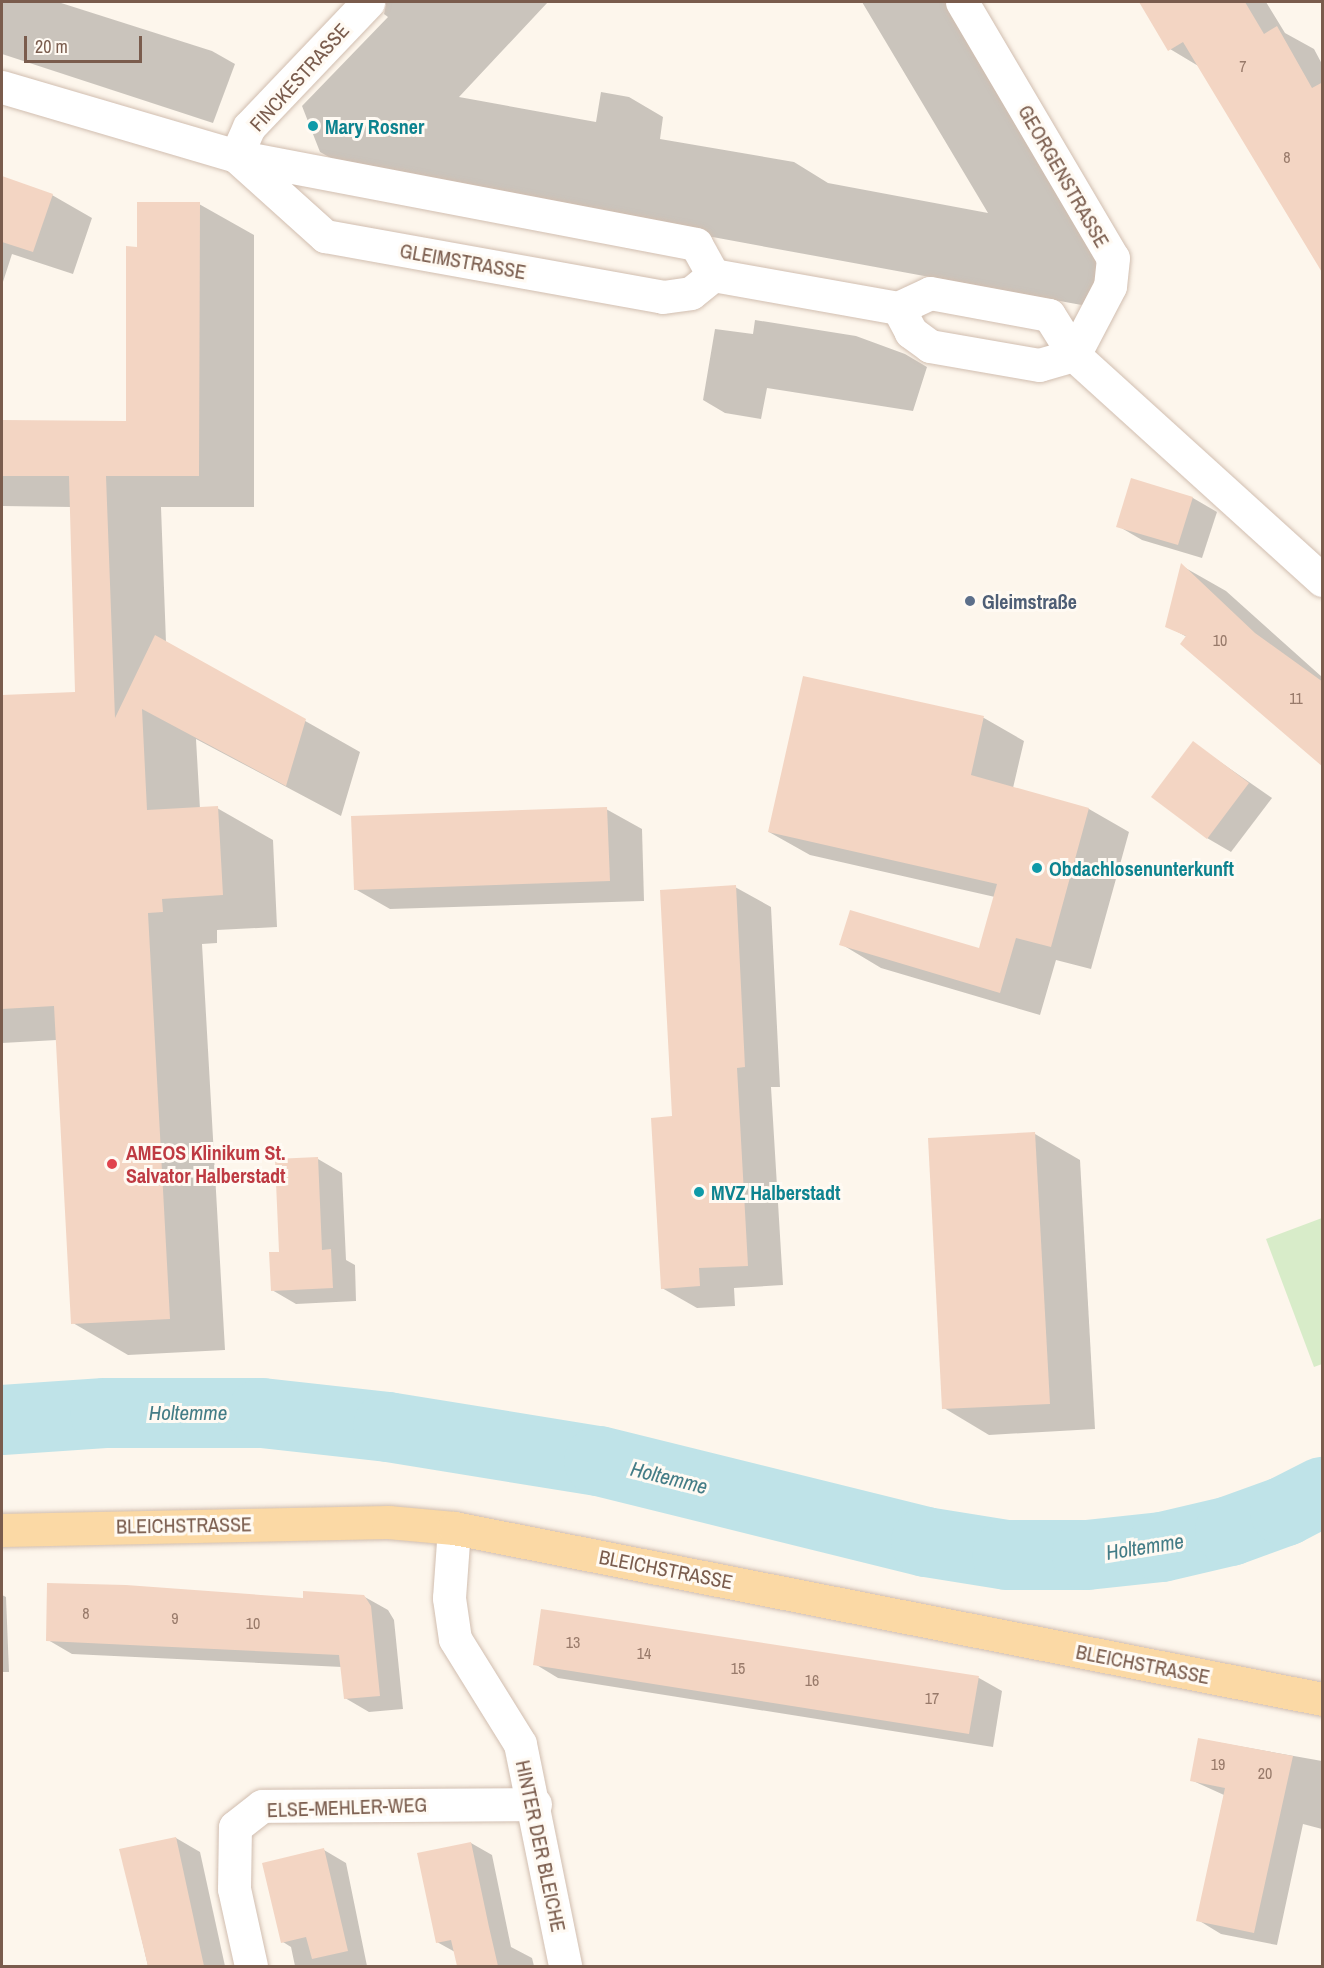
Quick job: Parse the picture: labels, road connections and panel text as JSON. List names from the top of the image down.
{
  "streets": {
    "main road": ["BLEICHSTRASSE"],
    "street": [
      "FINCKESTRASSE",
      "GEORGENSTRASSE",
      "GLEIMSTRASSE",
      "ELSE-MEHLER-WEG",
      "HINTER DER BLEICHE"
    ]
  },
  "crossings": [
    ["FINCKESTRASSE", "GLEIMSTRASSE"],
    ["BLEICHSTRASSE", "HINTER DER BLEICHE"],
    ["ELSE-MEHLER-WEG", "HINTER DER BLEICHE"]
  ],
  "water": ["Holtemme"],
  "places": [
    "Mary Rosner",
    "Gleimstraße",
    "Obdachlosenunterkunft",
    "AMEOS Klinikum St. Salvator Halberstadt",
    "MVZ Halberstadt"
  ],
  "house_numbers": [
    "7",
    "8",
    "10",
    "11",
    "8",
    "9",
    "10",
    "13",
    "14",
    "15",
    "16",
    "17",
    "19",
    "20"
  ],
  "scale_bar": "20 m"
}
